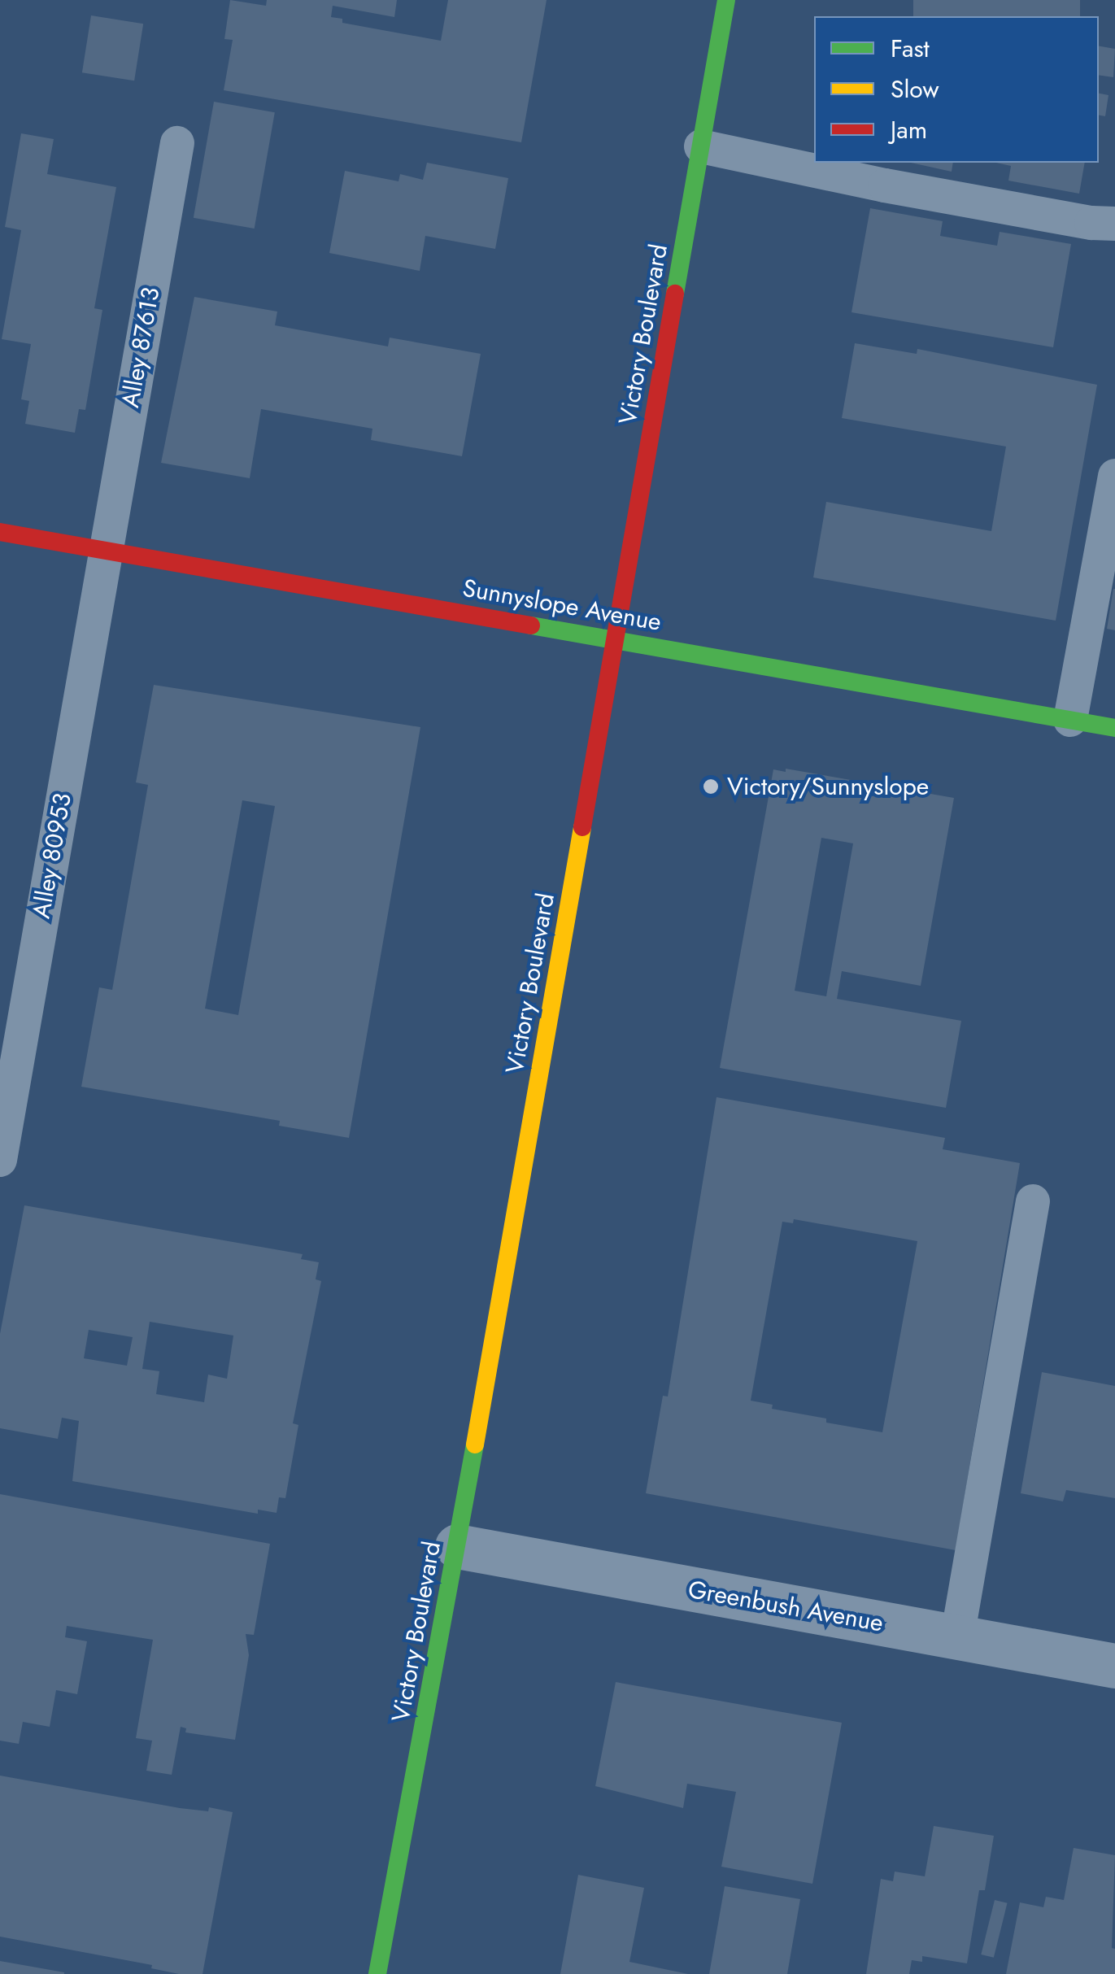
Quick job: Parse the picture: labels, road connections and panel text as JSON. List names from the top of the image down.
{
  "streets": {
    "main road": ["Victory Boulevard", "Sunnyslope Avenue"],
    "street": ["Greenbush Avenue"],
    "lane": ["Alley 87613", "Alley 80953"]
  },
  "crossings": [
    ["Victory Boulevard", "Sunnyslope Avenue"],
    ["Victory Boulevard", "Greenbush Avenue"],
    ["Alley 87613", "Sunnyslope Avenue"],
    ["Alley 87613", "Alley 80953"],
    ["Sunnyslope Avenue", "Alley 80953"]
  ],
  "places": ["Victory/Sunnyslope"],
  "legend": ["Fast", "Slow", "Jam"]
}
